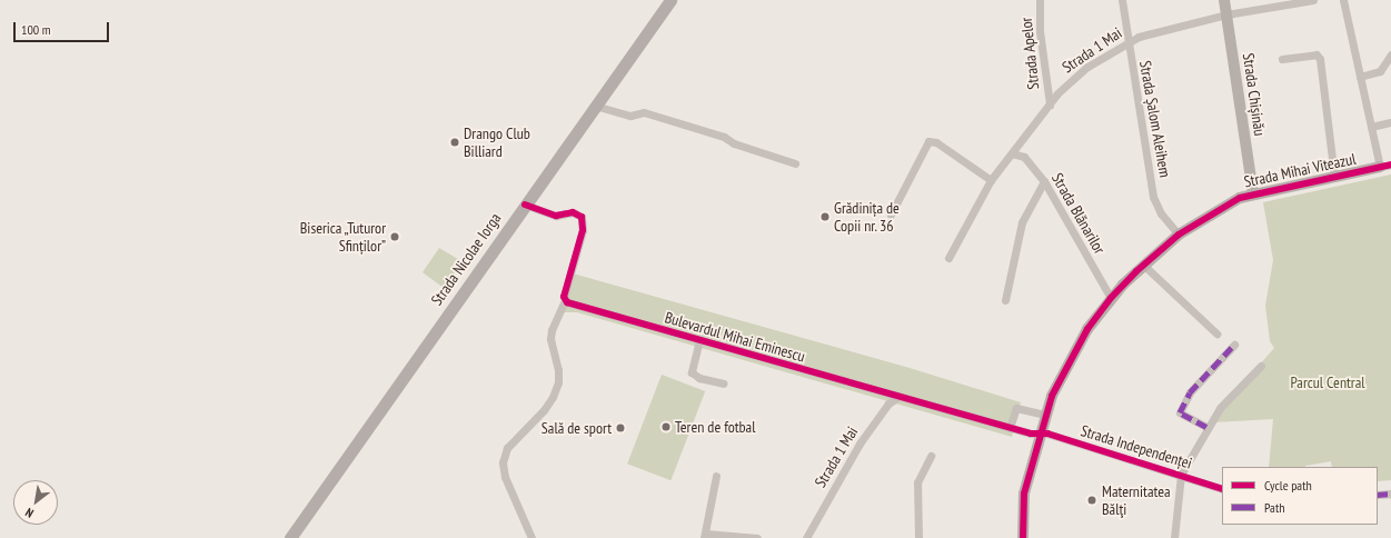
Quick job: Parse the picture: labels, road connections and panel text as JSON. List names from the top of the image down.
{
  "streets": {
    "main road": ["Strada Nicolae Iorga"],
    "street": [
      "Strada 1 Mai",
      "Strada Apelor",
      "Strada Chișinău",
      "Strada Șalom Aleihem",
      "Strada Mihai Viteazul",
      "Strada Blănarilor",
      "Bulevardul Mihai Eminescu",
      "Strada Independenței"
    ]
  },
  "crossings": [
    ["Strada 1 Mai", "Strada Apelor"],
    ["Strada 1 Mai", "Strada Chișinău"],
    ["Strada 1 Mai", "Strada Șalom Aleihem"],
    ["Strada 1 Mai", "Strada Blănarilor"],
    ["Strada 1 Mai", "Bulevardul Mihai Eminescu"],
    ["Strada Chișinău", "Strada Mihai Viteazul"],
    ["Strada Șalom Aleihem", "Strada Mihai Viteazul"],
    ["Strada Mihai Viteazul", "Strada Blănarilor"],
    ["Strada Mihai Viteazul", "Bulevardul Mihai Eminescu"],
    ["Strada Mihai Viteazul", "Strada Independenței"],
    ["Bulevardul Mihai Eminescu", "Strada Independenței"]
  ],
  "parks": ["Parcul Central"],
  "places": [
    "Drango Club Billiard",
    "Grădinița de Copii nr. 36",
    "Biserica „Tuturor Sfinților”",
    "Teren de fotbal",
    "Sală de sport",
    "Maternitatea Bălţi"
  ],
  "legend": ["Cycle path", "Path"],
  "scale_bar": "100 m",
  "north": "bottom left"
}
